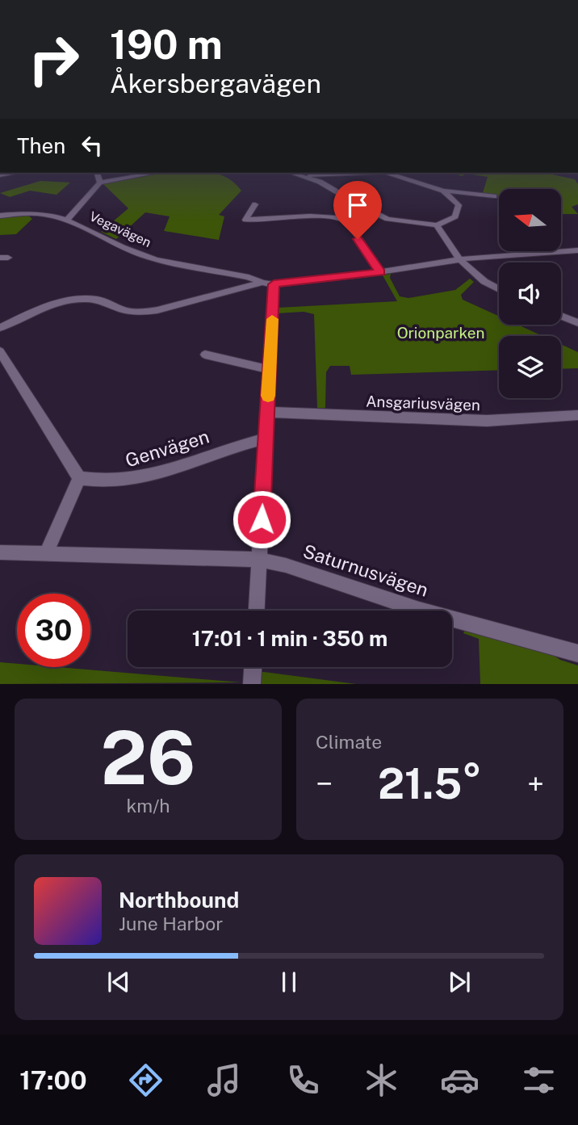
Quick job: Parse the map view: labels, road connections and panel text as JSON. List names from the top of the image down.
{
  "streets": {
    "street": [
      "Vegavägen",
      "Ansgariusvägen",
      "Genvägen",
      "Saturnusvägen"
    ]
  },
  "parks": ["Orionparken"],
  "north": "left",
  "page": {
    "turn": ["190 m", "Åkersbergavägen"],
    "then": "Then",
    "limit": "30",
    "trip": "17:01 · 1 min · 350 m",
    "tile": [
      ["26", "km/h"],
      "Climate"
    ],
    "heat": ["−", "21.5°", "+"],
    "song": ["Northbound", "June Harbor"],
    "tabs": "17:00"
  }
}
